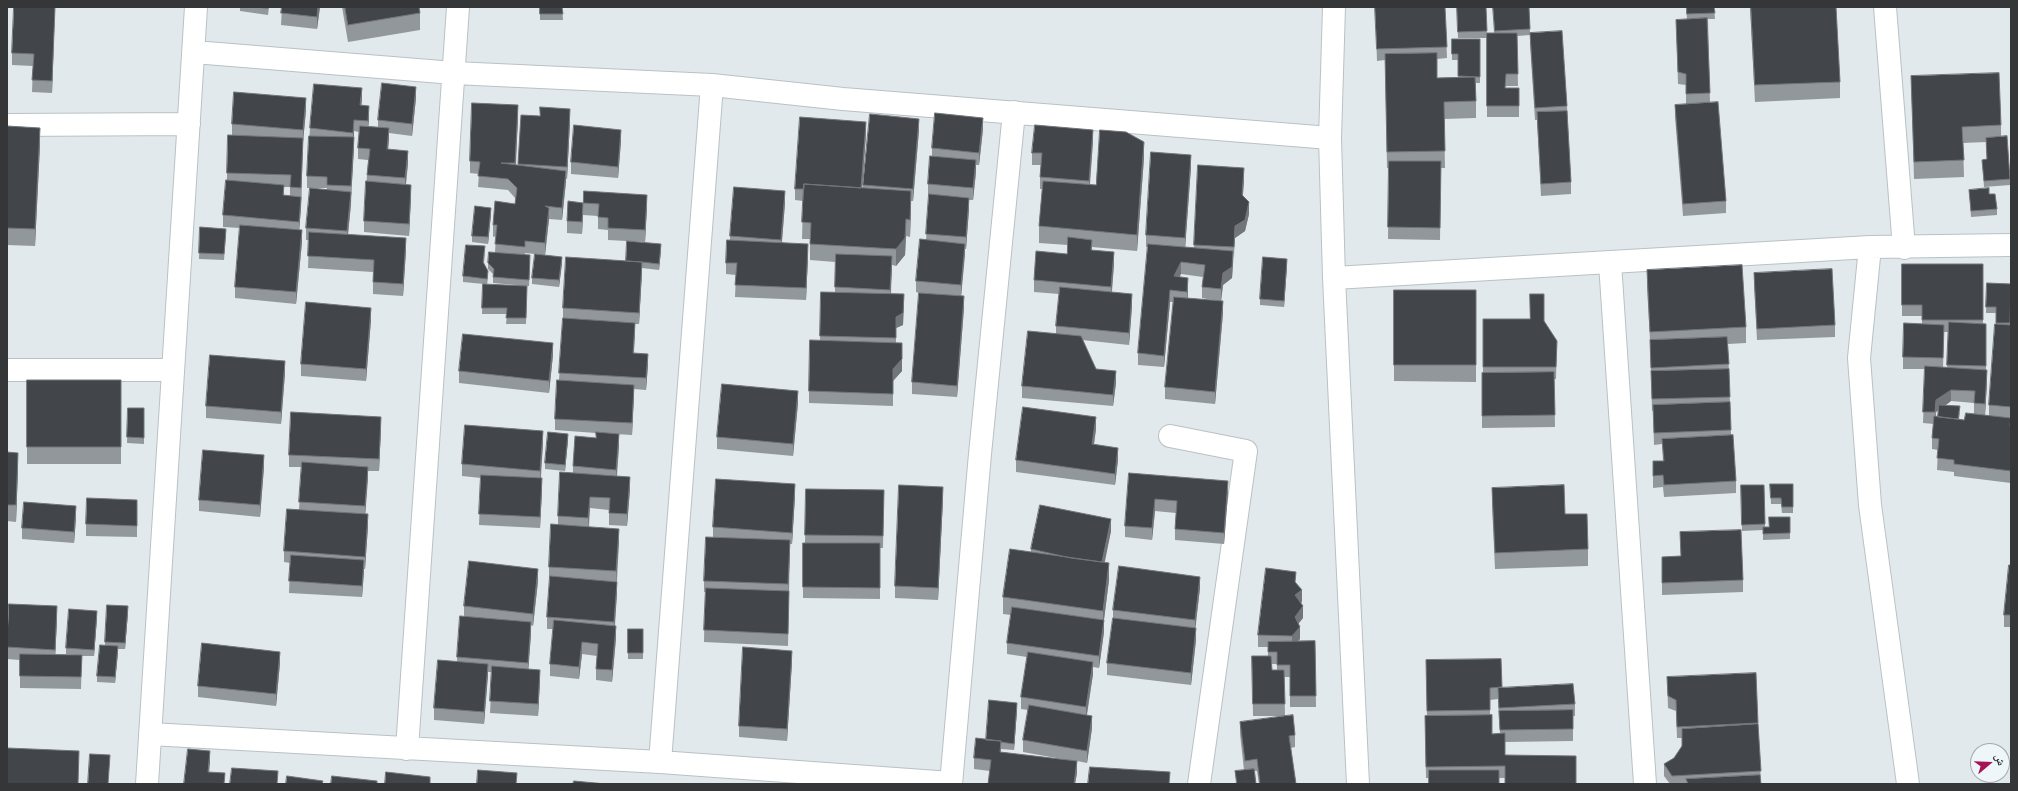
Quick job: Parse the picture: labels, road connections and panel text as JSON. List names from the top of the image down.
{
  "north": "right"
}
